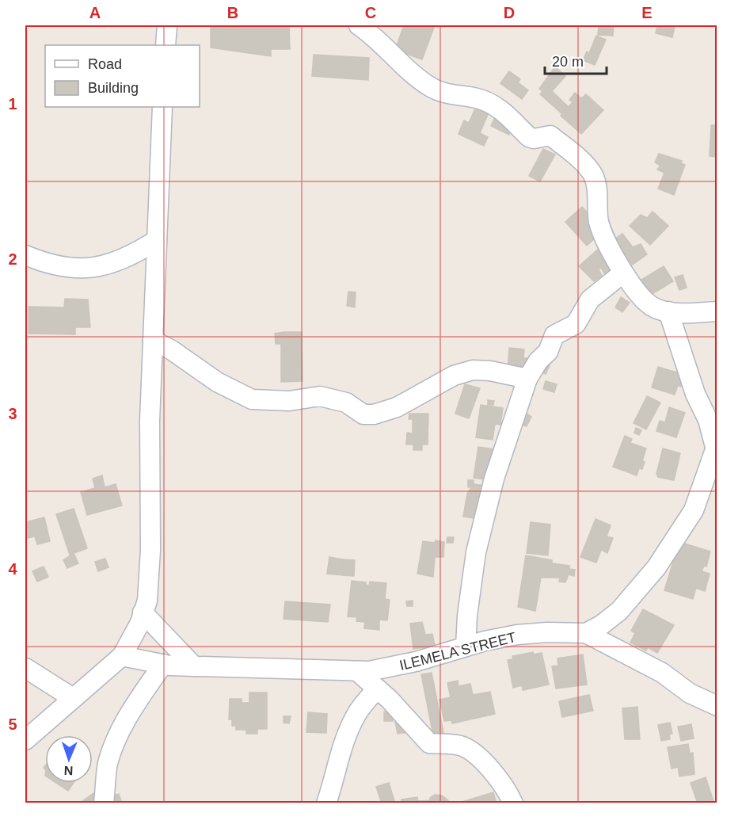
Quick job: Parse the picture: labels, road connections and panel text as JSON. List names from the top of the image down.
{
  "streets": {
    "street": ["ILEMELA STREET"]
  },
  "legend": ["Road", "Building"],
  "scale_bar": "20 m",
  "north": "bottom",
  "grid": {
    "columns": [
      "A",
      "B",
      "C",
      "D",
      "E"
    ],
    "rows": [
      "1",
      "2",
      "3",
      "4",
      "5"
    ]
  }
}
